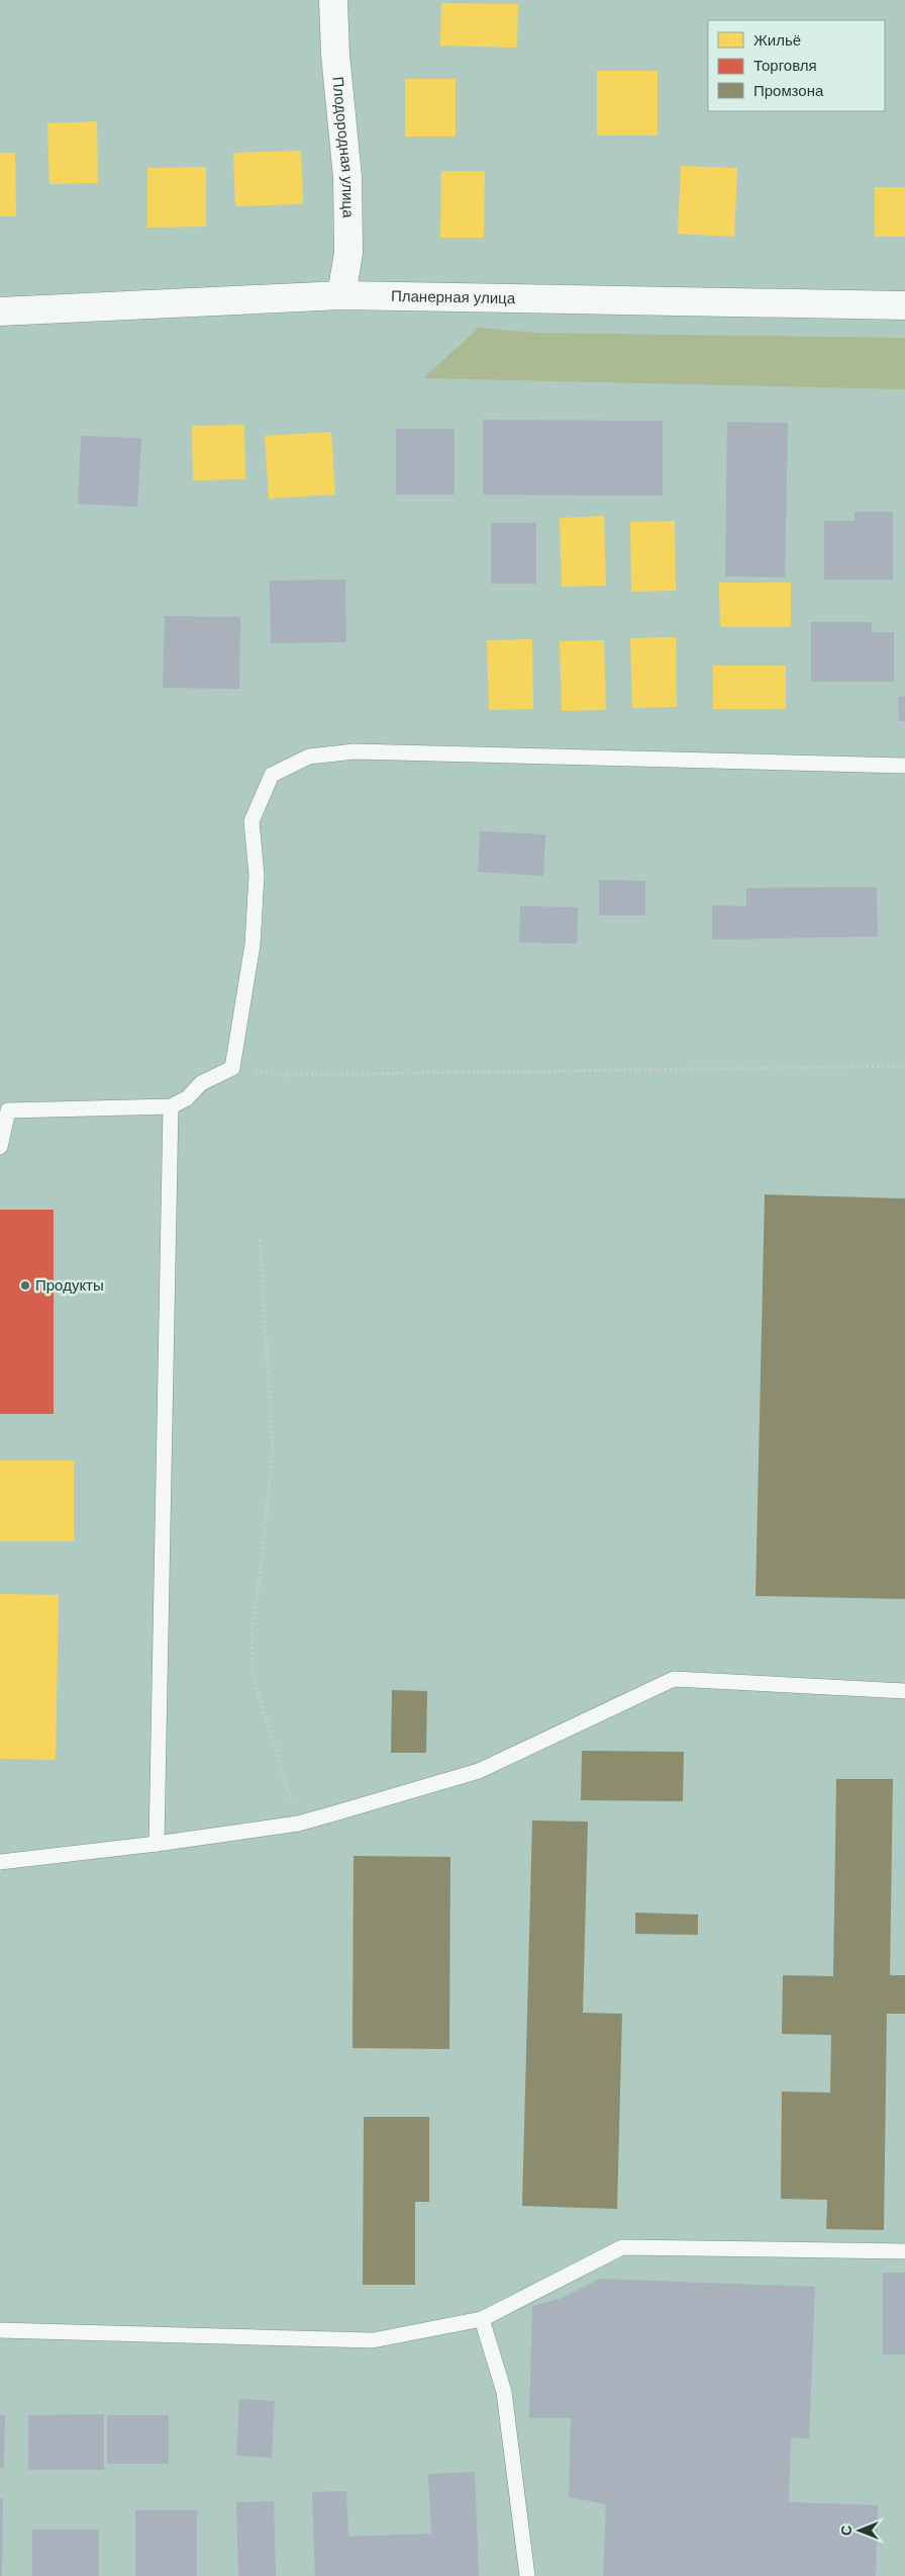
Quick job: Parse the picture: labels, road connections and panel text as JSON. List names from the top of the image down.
{
  "streets": {
    "street": ["Плодородная улица", "Планерная улица"]
  },
  "crossings": [
    ["Плодородная улица", "Планерная улица"]
  ],
  "places": ["Продукты"],
  "legend": ["Жильё", "Торговля", "Промзона"],
  "north": "left"
}
